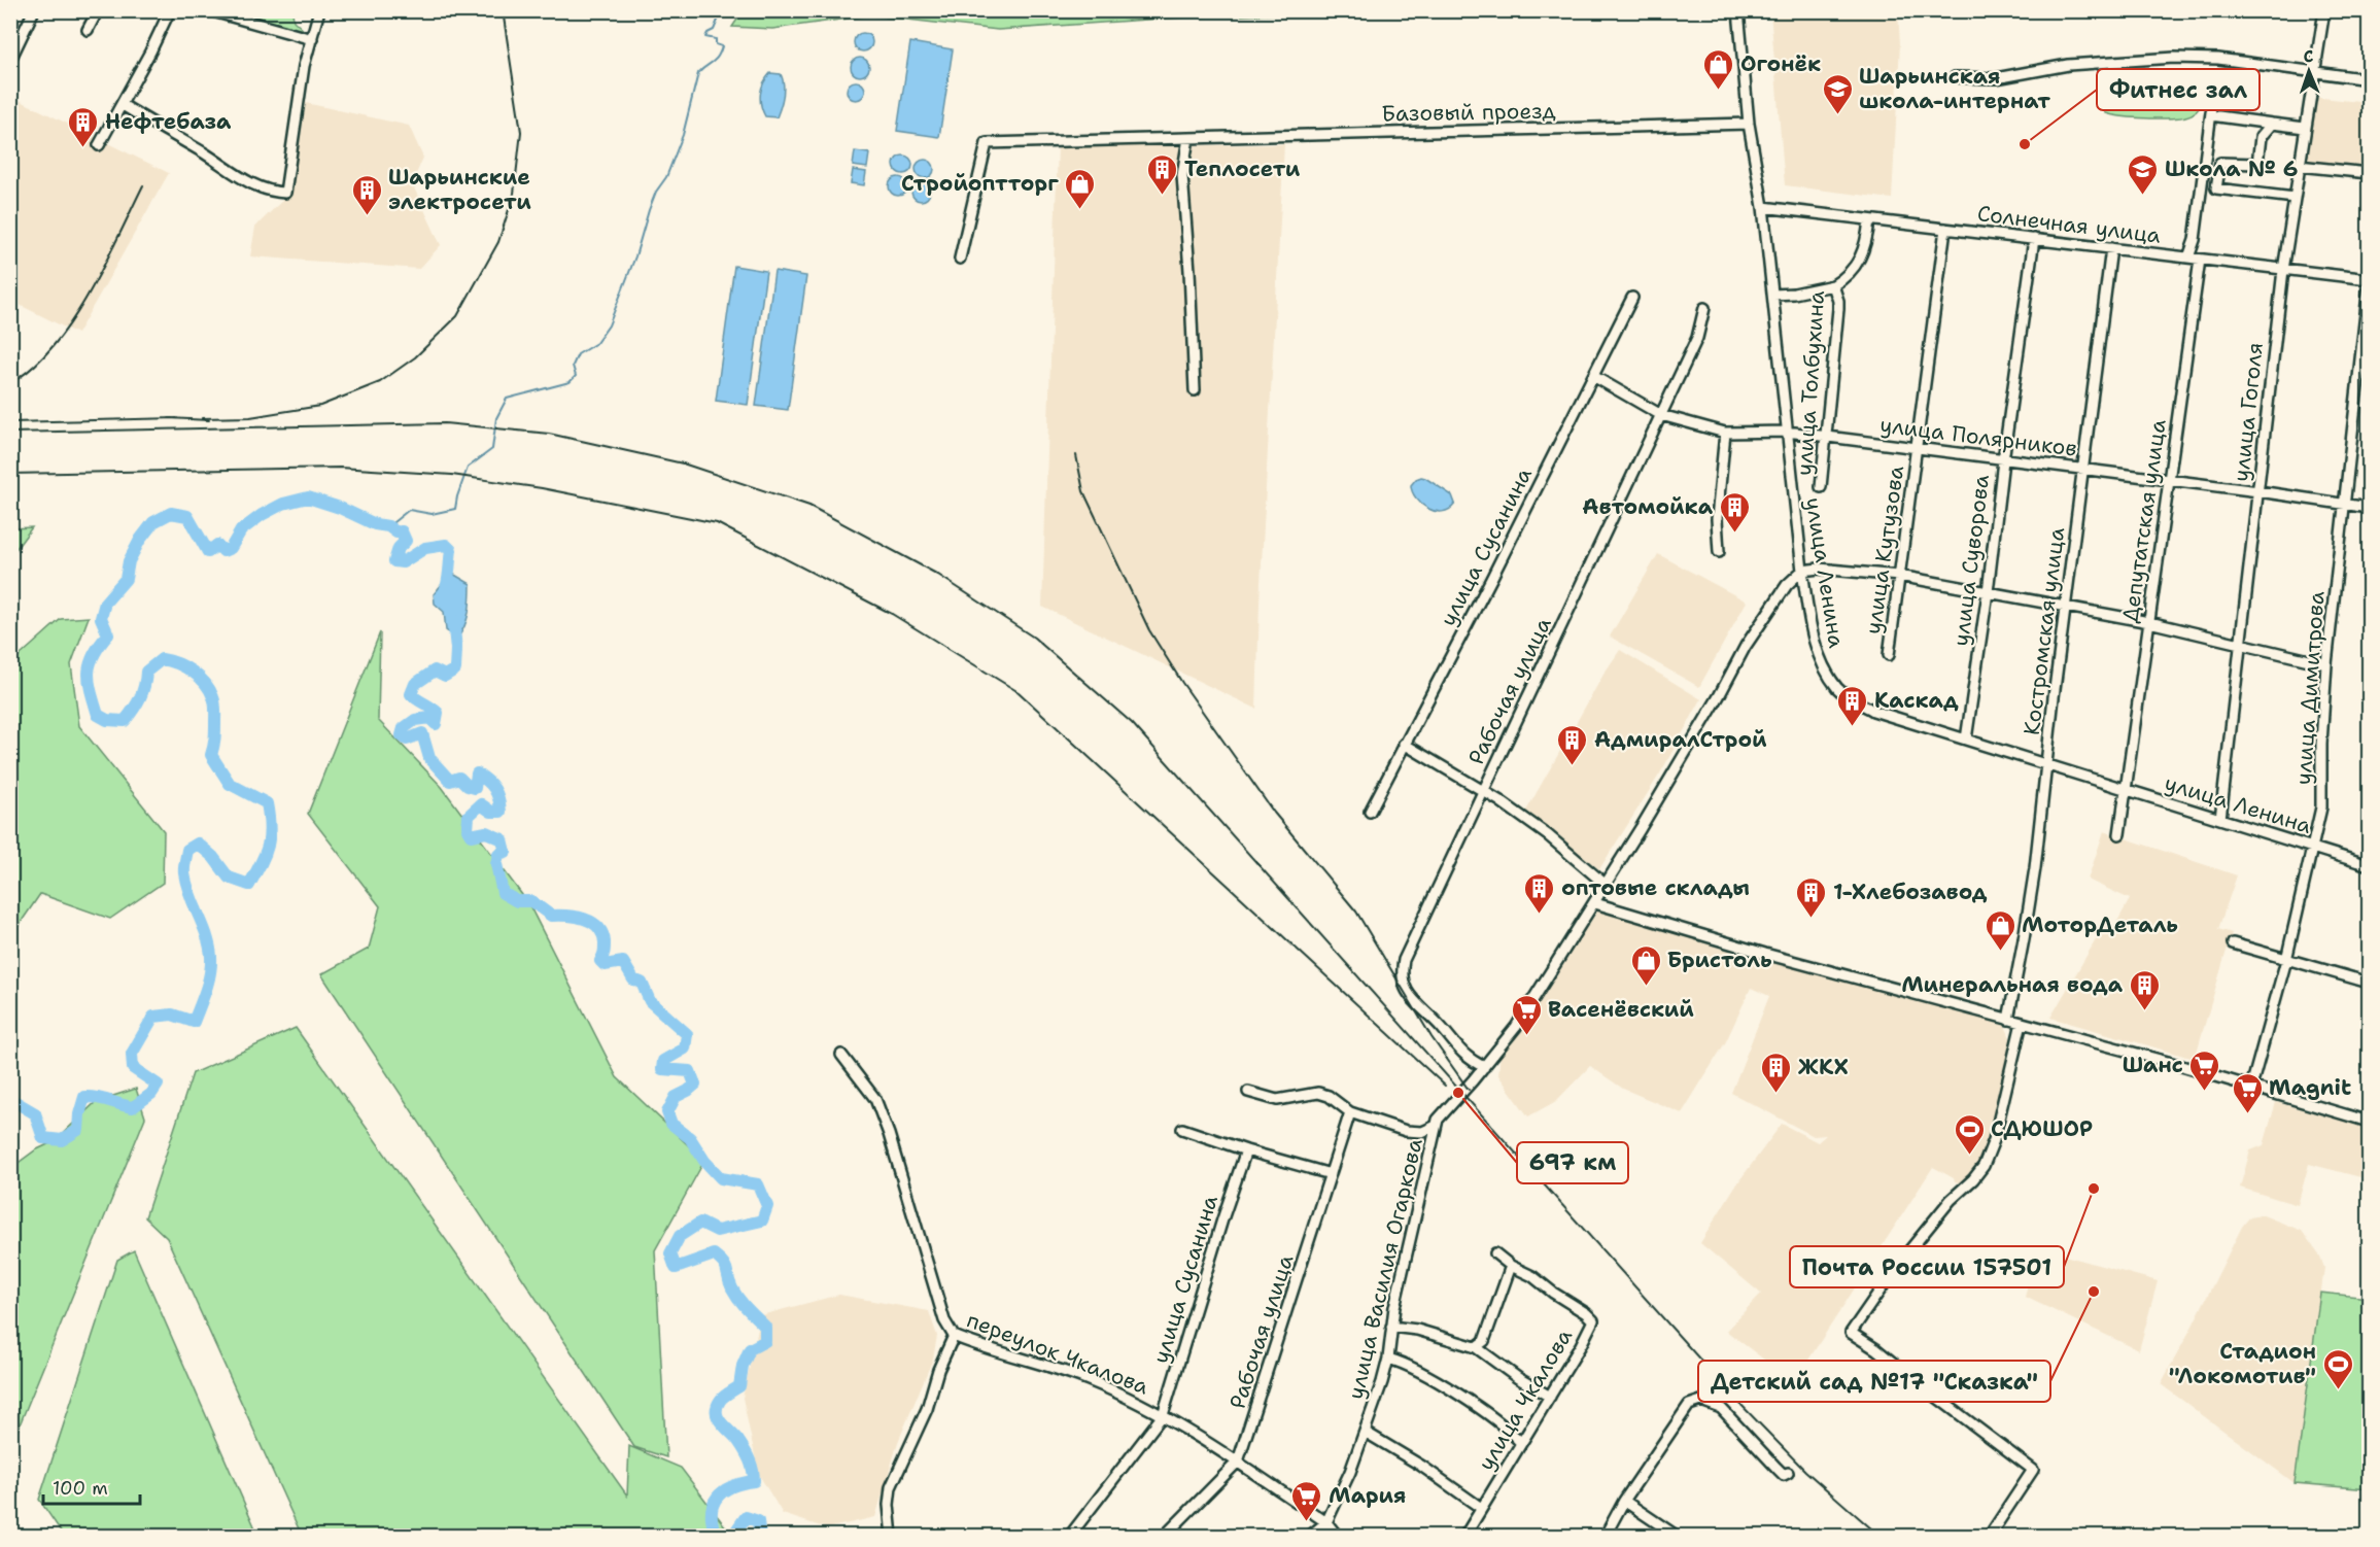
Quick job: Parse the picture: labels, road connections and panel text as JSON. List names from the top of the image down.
{
  "streets": {
    "street": [
      "Базовый проезд",
      "Солнечная улица",
      "улица Толбухина",
      "улица Гоголя",
      "улица Полярников",
      "Депутатская улица",
      "улица Сусанина",
      "улица Кутузова",
      "улица Суворова",
      "улица Ленина",
      "Костромская улица",
      "улица Димитрова",
      "Рабочая улица",
      "улица Василия Огаркова",
      "переулок Чкалова",
      "улица Чкалова"
    ]
  },
  "crossings": [
    ["Базовый проезд", "улица Ленина"],
    ["Солнечная улица", "улица Толбухина"],
    ["Солнечная улица", "улица Гоголя"],
    ["Солнечная улица", "Депутатская улица"],
    ["Солнечная улица", "улица Кутузова"],
    ["Солнечная улица", "улица Суворова"],
    ["Солнечная улица", "улица Ленина"],
    ["Солнечная улица", "Костромская улица"],
    ["улица Толбухина", "улица Полярников"],
    ["улица Гоголя", "улица Полярников"],
    ["улица Гоголя", "улица Ленина"],
    ["улица Полярников", "Депутатская улица"],
    ["улица Полярников", "улица Сусанина"],
    ["улица Полярников", "улица Кутузова"],
    ["улица Полярников", "улица Суворова"],
    ["улица Полярников", "улица Ленина"],
    ["улица Полярников", "Костромская улица"],
    ["улица Полярников", "улица Димитрова"],
    ["улица Полярников", "Рабочая улица"],
    ["Депутатская улица", "улица Ленина"],
    ["улица Сусанина", "переулок Чкалова"],
    ["улица Суворова", "улица Ленина"],
    ["улица Ленина", "Костромская улица"],
    ["улица Ленина", "улица Димитрова"],
    ["улица Ленина", "улица Василия Огаркова"],
    ["Рабочая улица", "улица Василия Огаркова"],
    ["Рабочая улица", "переулок Чкалова"],
    ["улица Василия Огаркова", "переулок Чкалова"]
  ],
  "places": {
    "shop": [
      "Огонёк",
      "Стройоптторг",
      "МоторДеталь",
      "Бристоль"
    ],
    "school or university": ["Шарьинская школа-интернат", "Школа № 6"],
    "other": [
      "Фитнес зал",
      "697 км",
      "Почта России 157501",
      "Детский сад №17 \"Сказка\""
    ],
    "building": [
      "Нефтебаза",
      "Теплосети",
      "Шарьинские электросети",
      "Автомойка",
      "Каскад",
      "АдмиралСтрой",
      "оптовые склады",
      "1-Хлебозавод",
      "Минеральная вода",
      "ЖКХ"
    ],
    "supermarket": [
      "Васенёвский",
      "Шанс",
      "Magnit",
      "Мария"
    ],
    "sports": ["СДЮШОР", "Стадион \"Локомотив\""]
  },
  "scale_bar": "100 m",
  "north": "top"
}
